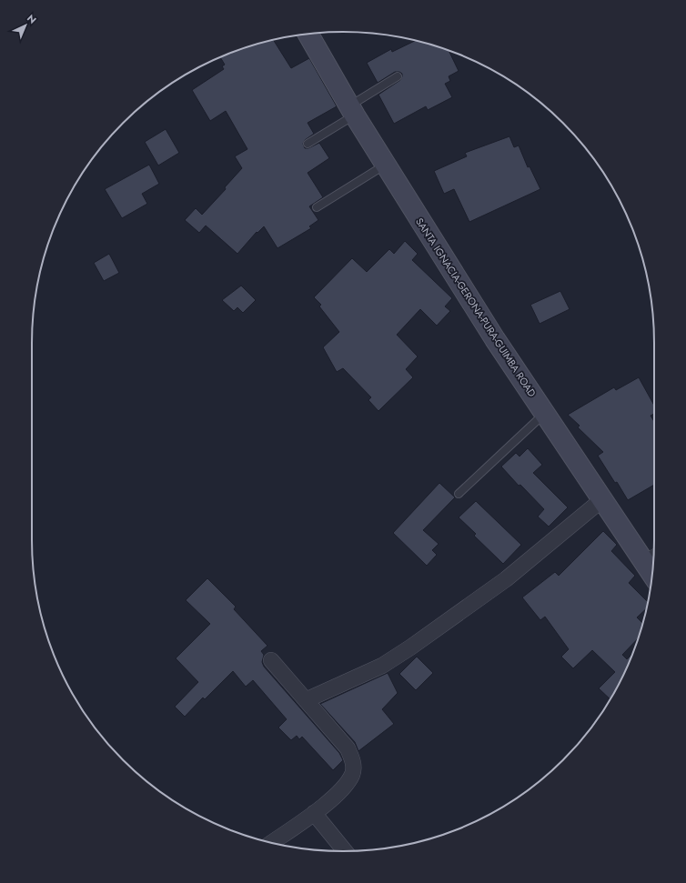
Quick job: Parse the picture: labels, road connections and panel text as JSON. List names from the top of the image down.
{
  "streets": {
    "main road": ["SANTA IGNACIA-GERONA-PURA-GUIMBA ROAD"]
  },
  "north": "top right"
}
